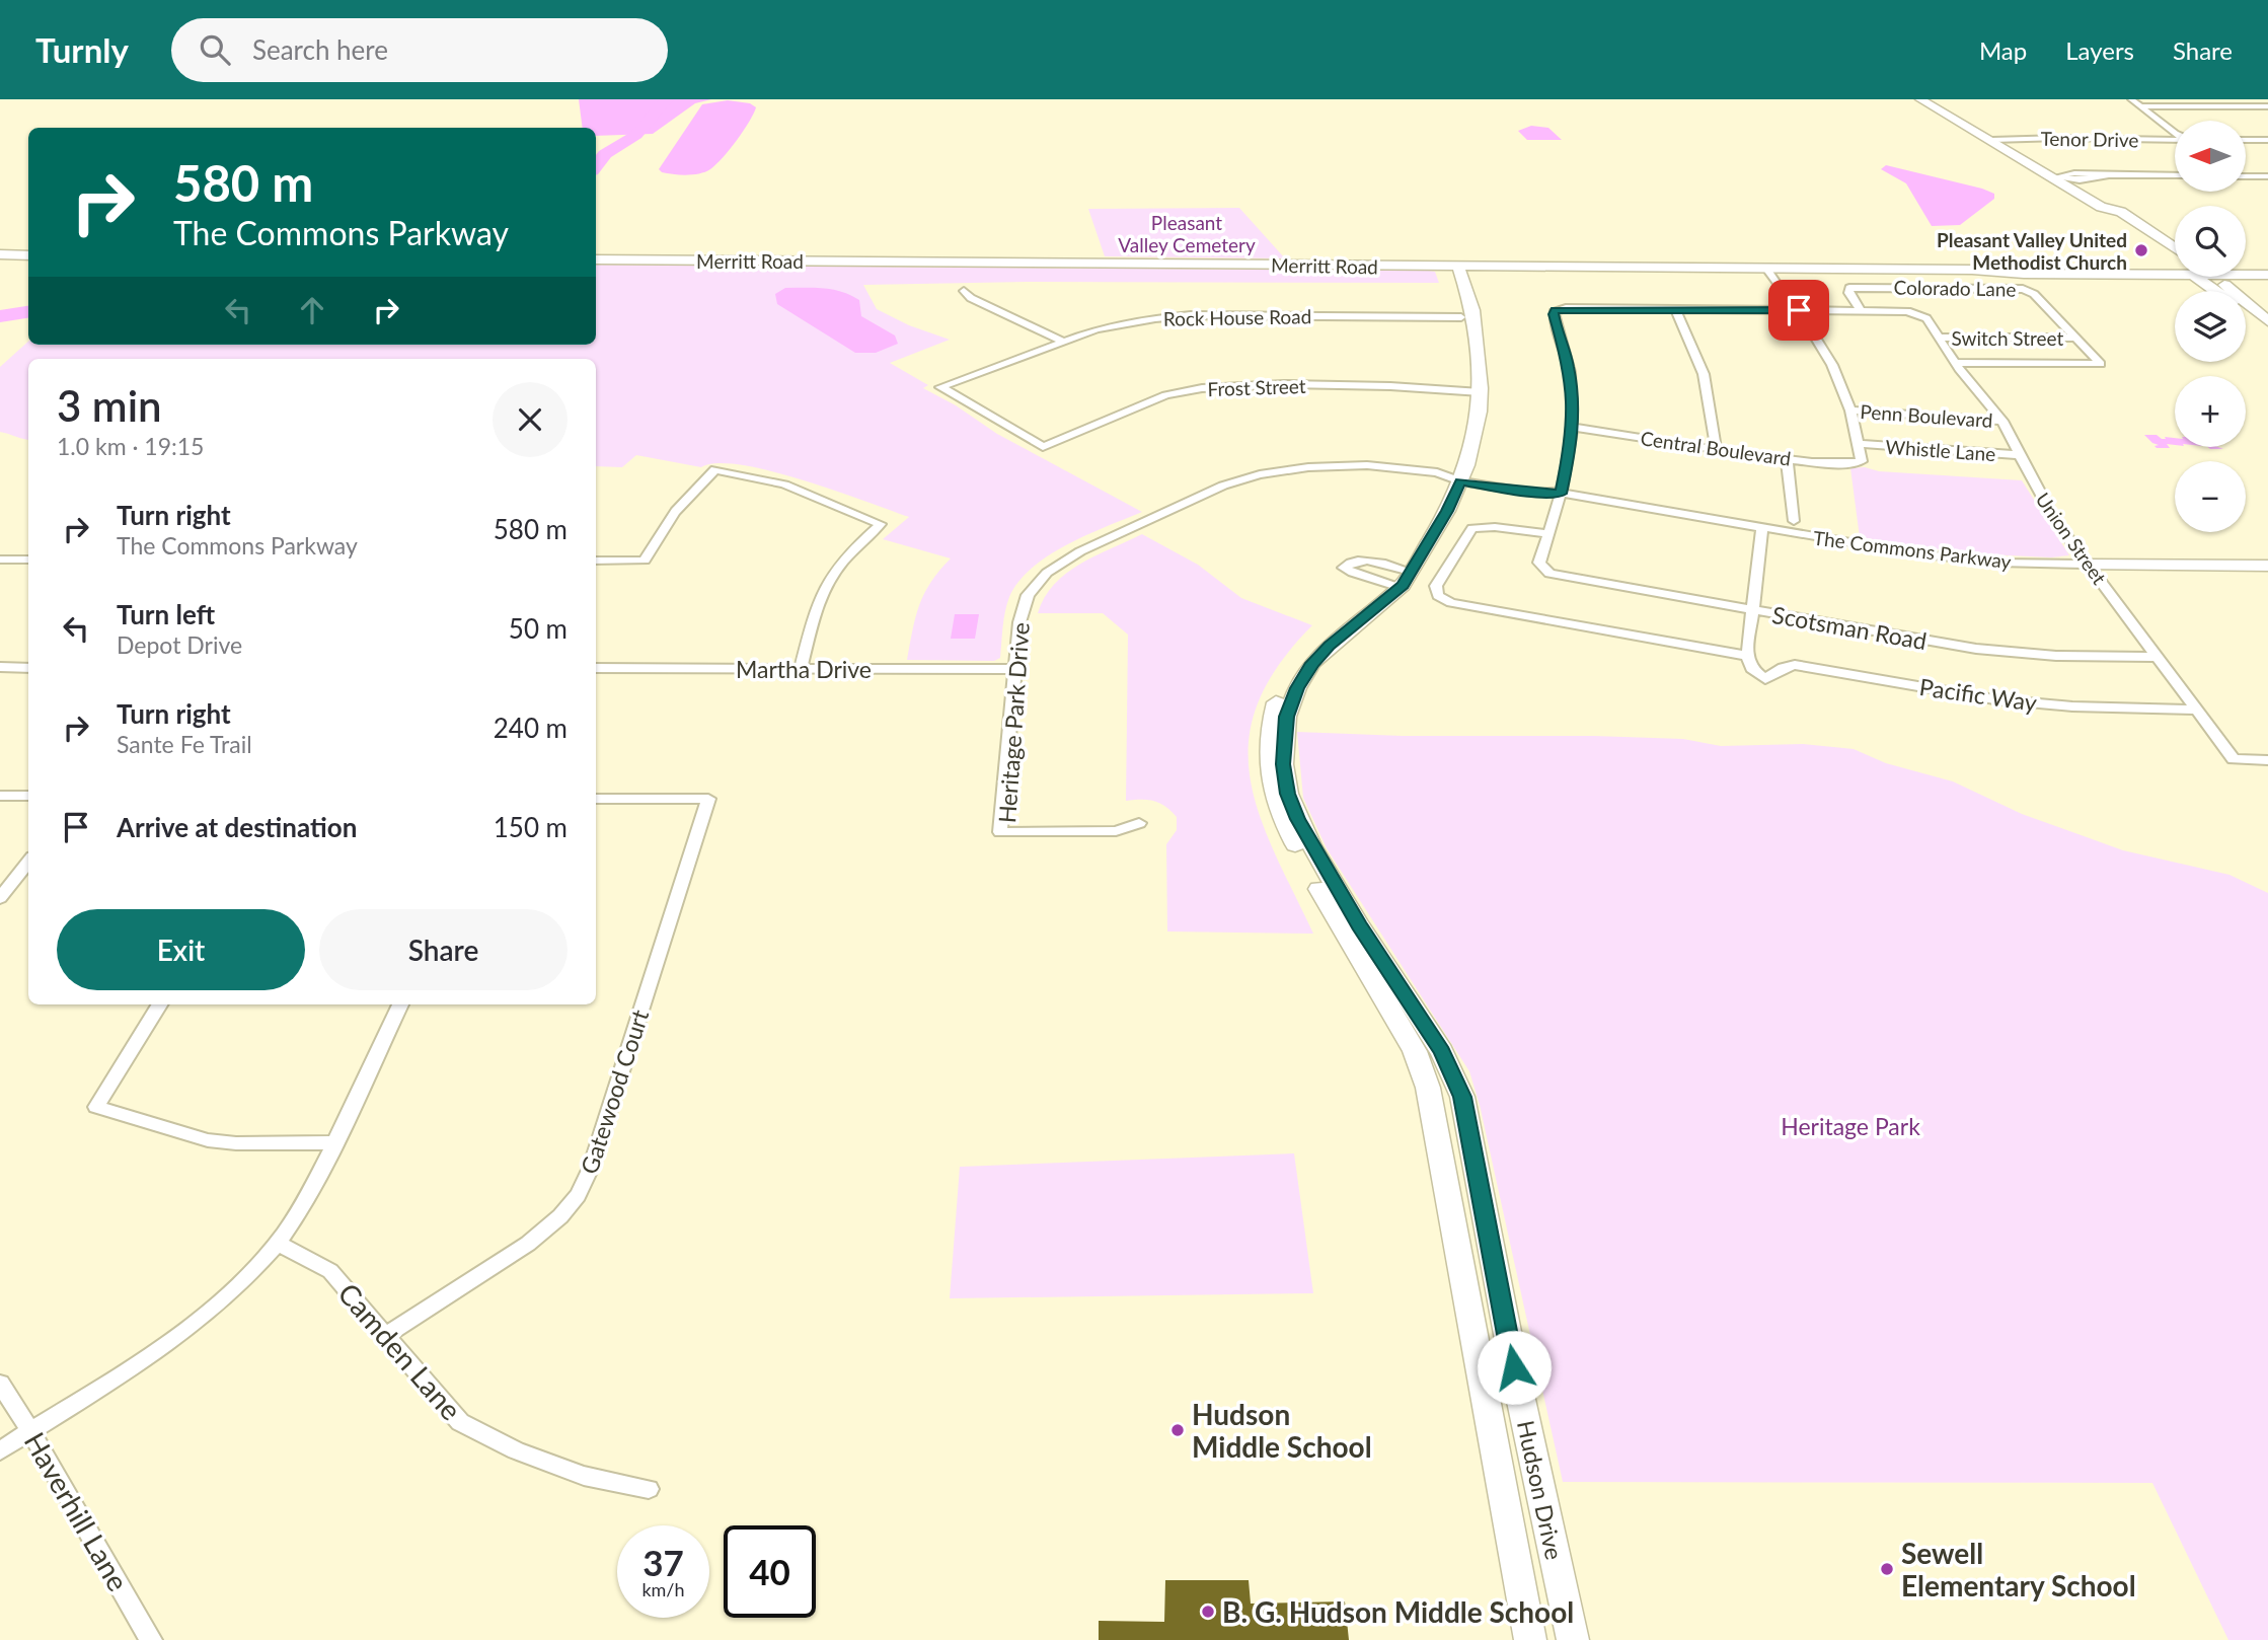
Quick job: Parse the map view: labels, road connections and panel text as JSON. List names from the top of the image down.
{
  "streets": {
    "street": [
      "Tenor Drive",
      "Merritt Road",
      "Colorado Lane",
      "Rock House Road",
      "Switch Street",
      "Frost Street",
      "Penn Boulevard",
      "Central Boulevard",
      "Whistle Lane",
      "Union Street",
      "The Commons Parkway",
      "Scotsman Road",
      "Martha Drive",
      "Pacific Way",
      "Heritage Park Drive",
      "Gatewood Court",
      "Camden Lane",
      "Hudson Drive",
      "Haverhill Lane"
    ]
  },
  "crossings": [
    ["Merritt Road", "Hudson Drive"],
    ["Colorado Lane", "Switch Street"],
    ["Colorado Lane", "Union Street"],
    ["Rock House Road", "Frost Street"],
    ["Rock House Road", "Hudson Drive"],
    ["Switch Street", "Union Street"],
    ["Frost Street", "Hudson Drive"],
    ["Penn Boulevard", "Union Street"],
    ["Central Boulevard", "Whistle Lane"],
    ["Whistle Lane", "Union Street"],
    ["Union Street", "The Commons Parkway"],
    ["Union Street", "Scotsman Road"],
    ["Union Street", "Pacific Way"],
    ["The Commons Parkway", "Heritage Park Drive"],
    ["The Commons Parkway", "Hudson Drive"],
    ["Martha Drive", "Heritage Park Drive"],
    ["Heritage Park Drive", "Hudson Drive"],
    ["Gatewood Court", "Camden Lane"]
  ],
  "parks": ["Pleasant Valley Cemetery", "Heritage Park"],
  "places": [
    "Pleasant Valley United Methodist Church",
    "Hudson Middle School",
    "Sewell Elementary School",
    "B. G. Hudson Middle School"
  ],
  "north": "left",
  "page": {
    "header": "Turnly",
    "search": "Search here",
    "nav": ["Map", "Layers", "Share"],
    "map_buttons": ["+", "−"],
    "turn": ["580 m", "The Commons Parkway"],
    "heading": ["3 min", "1.0 km · 19:15"],
    "list": [
      {
        "name": "Turn right",
        "note": "The Commons Parkway",
        "value": "580 m"
      },
      {
        "name": "Turn left",
        "note": "Depot Drive",
        "value": "50 m"
      },
      {
        "name": "Turn right",
        "note": "Sante Fe Trail",
        "value": "240 m"
      },
      {
        "name": "Arrive at destination",
        "value": "150 m"
      }
    ],
    "buttons": ["Exit", "Share"],
    "speed": "37 km/h",
    "limit": "40"
  }
}
